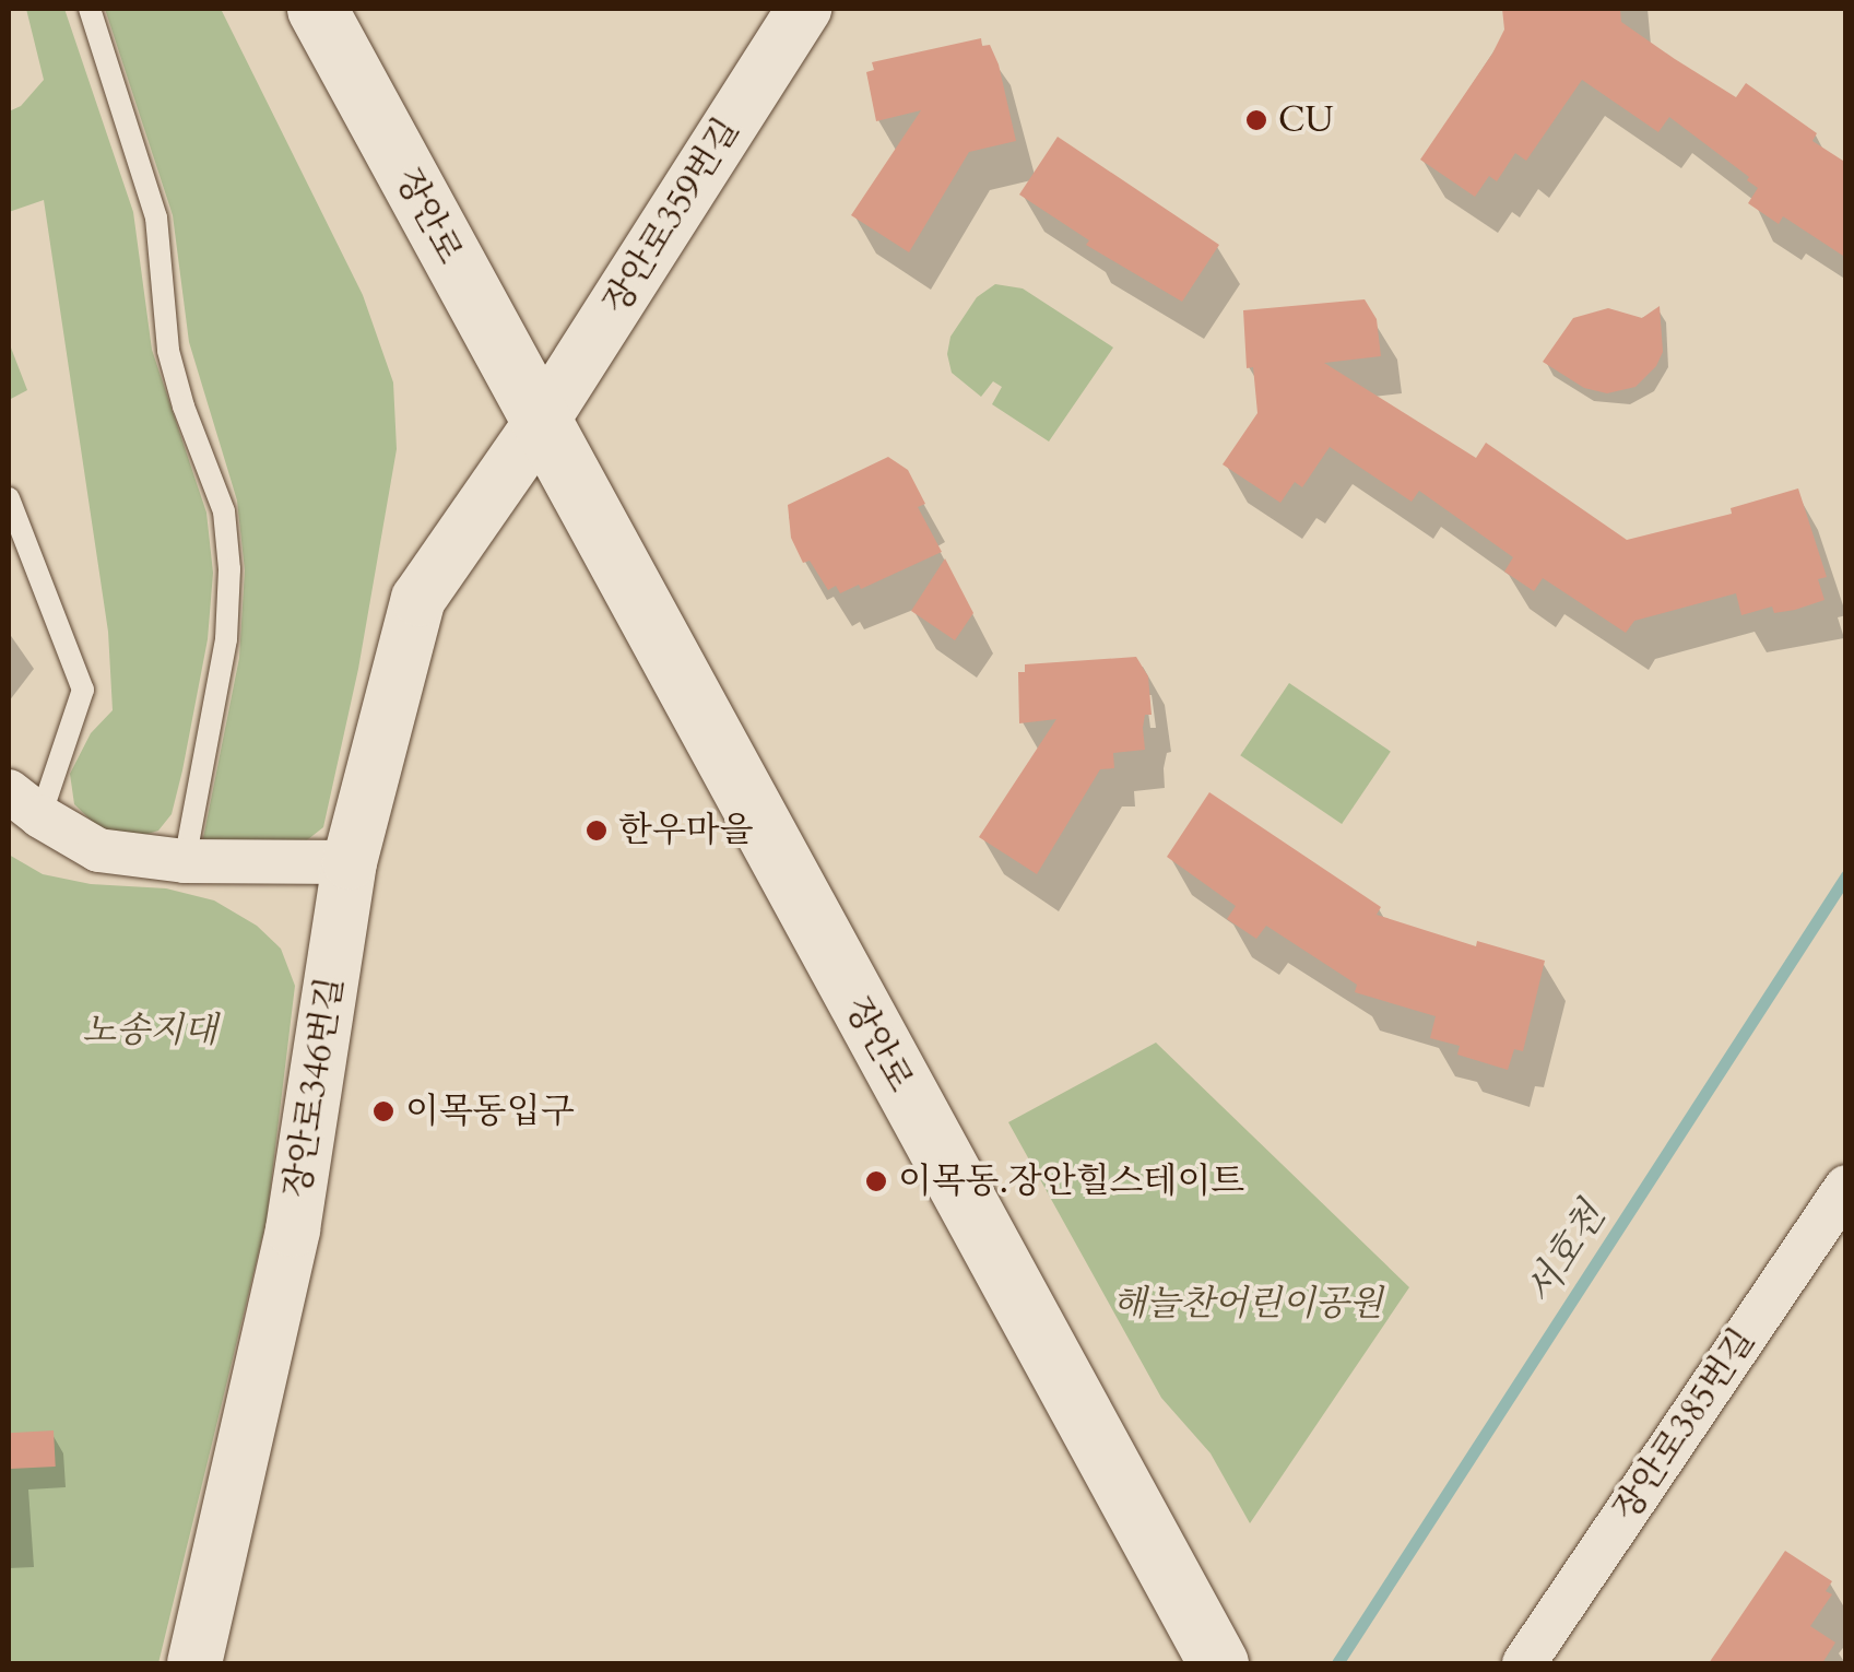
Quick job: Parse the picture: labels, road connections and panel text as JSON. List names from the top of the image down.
{
  "streets": {
    "main road": ["장안로"],
    "street": ["장안로359번길", "장안로346번길", "장안로385번길"]
  },
  "crossings": [
    ["장안로", "장안로359번길"]
  ],
  "water": ["서호천"],
  "parks": ["노송지대", "해늘찬어린이공원"],
  "places": [
    "CU",
    "한우마을",
    "이목동입구",
    "이목동.장안힐스테이트"
  ]
}
